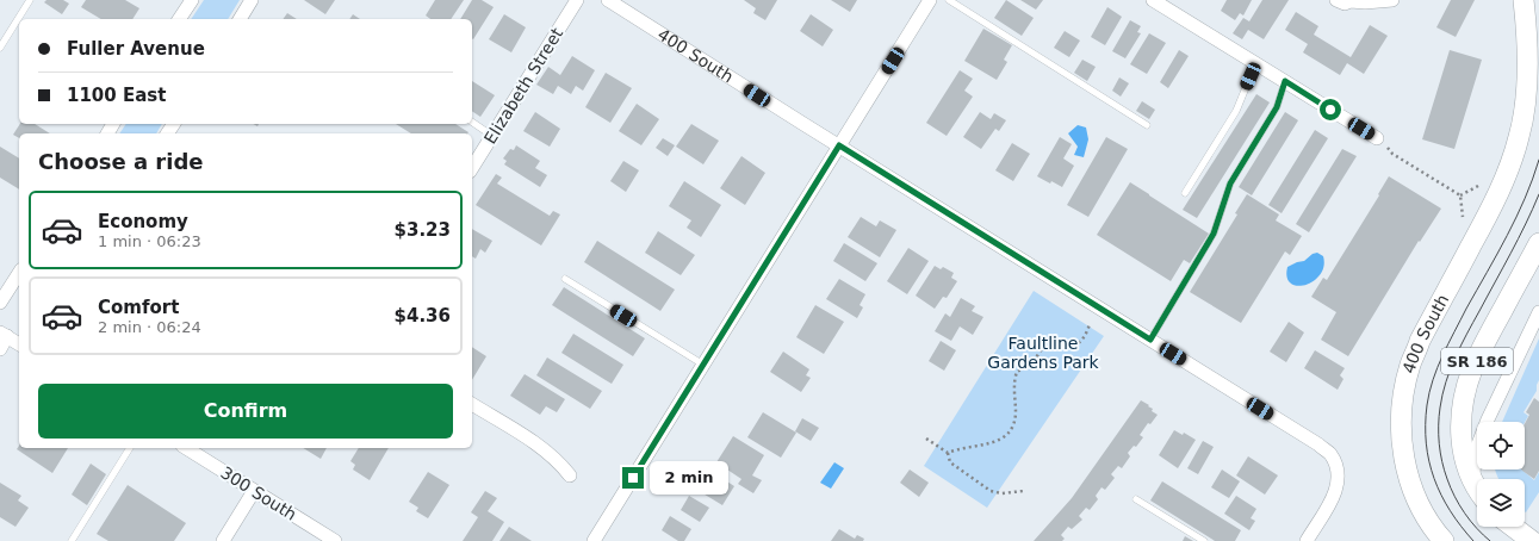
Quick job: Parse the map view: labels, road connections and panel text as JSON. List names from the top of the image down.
{
  "streets": {
    "main road": ["400 South", "SR 186"],
    "street": ["Elizabeth Street", "300 South"]
  },
  "parks": ["Faultline Gardens Park"],
  "page": {
    "banner": ["Fuller Avenue", "1100 East"],
    "heading": "Choose a ride",
    "list": [
      {
        "name": "Economy",
        "note": "1 min · 06:23",
        "value": "$3.23"
      },
      {
        "name": "Comfort",
        "note": "2 min · 06:24",
        "value": "$4.36"
      }
    ],
    "buttons": "Confirm",
    "bubble": "2 min"
  }
}
